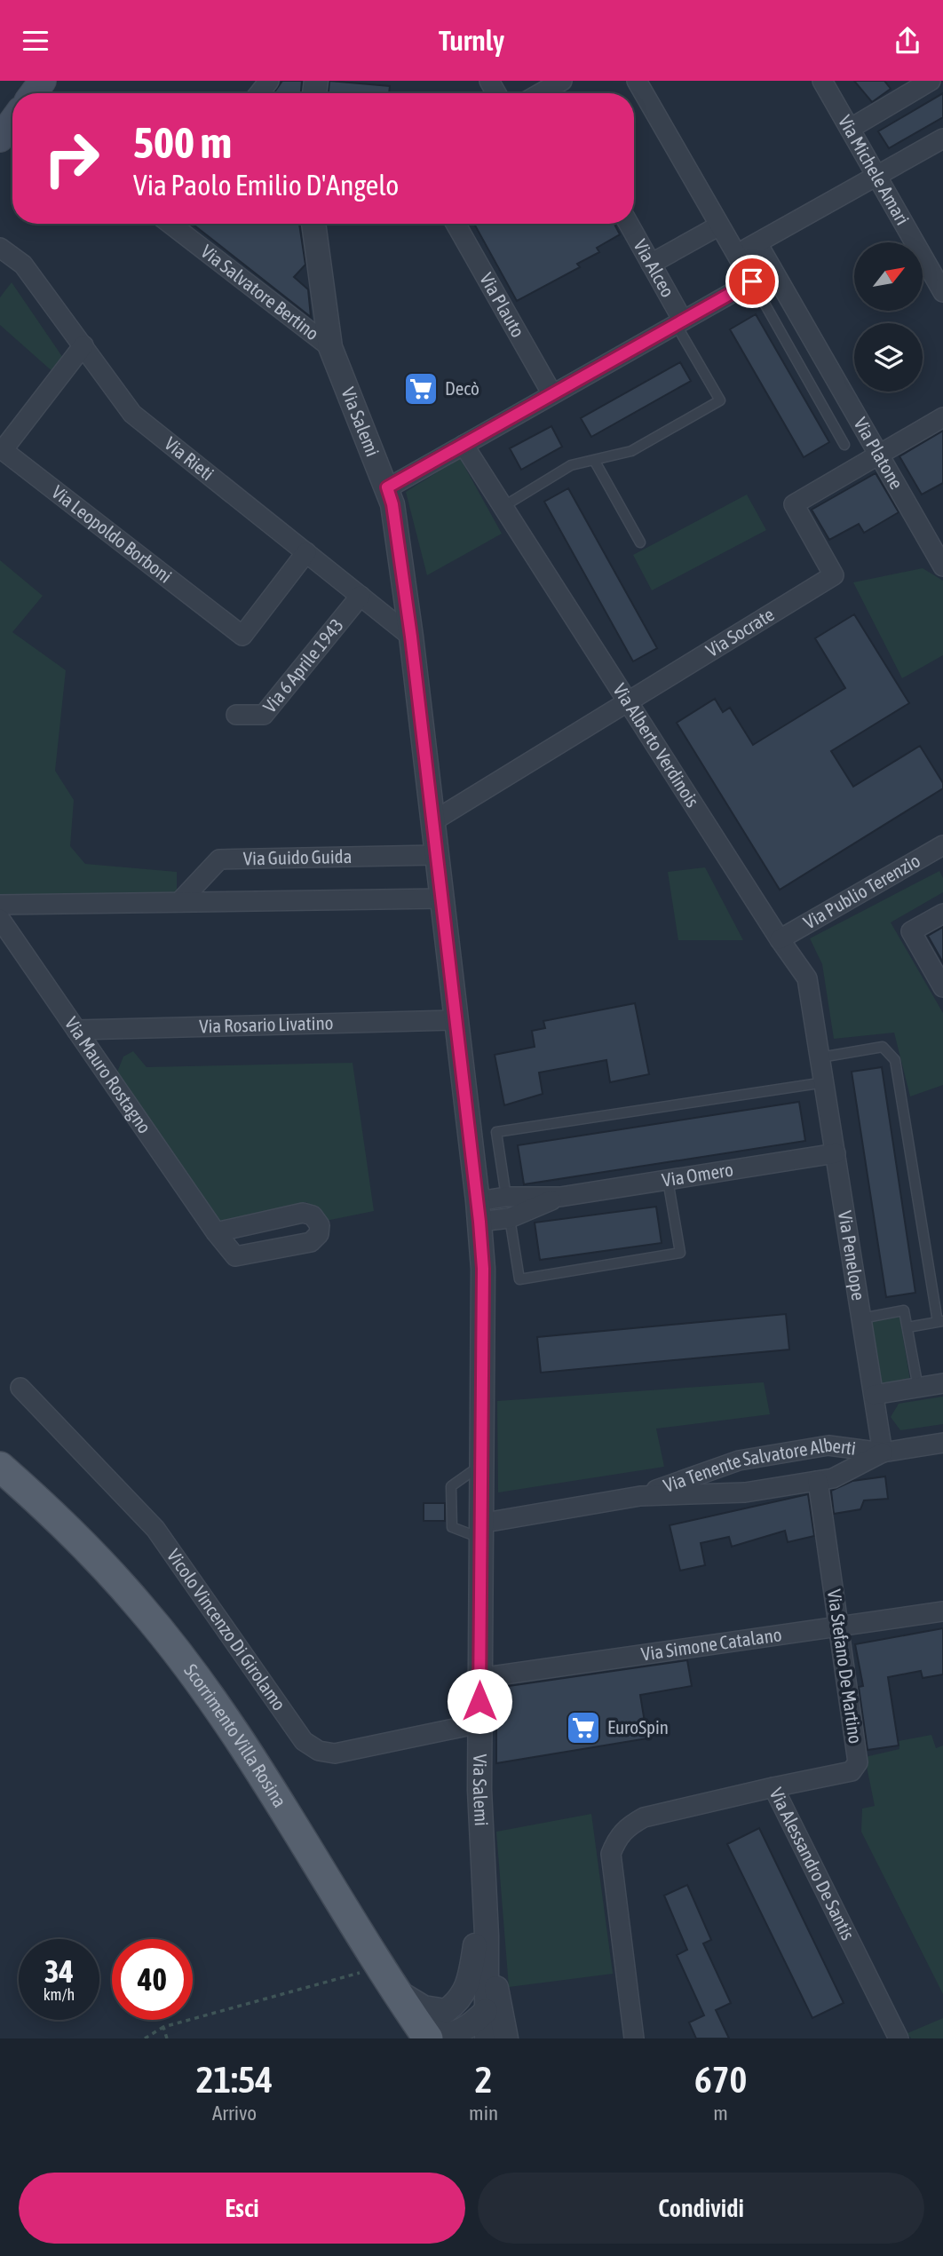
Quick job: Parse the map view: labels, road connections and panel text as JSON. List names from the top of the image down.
{
  "streets": {
    "main road": ["Scorrimento Villa Rosina"],
    "street": [
      "Via Michele Amari",
      "Via Alceo",
      "Via Salvatore Bertino",
      "Via Plauto",
      "Via Salemi",
      "Via Platone",
      "Via Rieti",
      "Via Leopoldo Borboni",
      "Via Socrate",
      "Via 6 Aprile 1943",
      "Via Alberto Verdinois",
      "Via Guido Guida",
      "Via Publio Terenzio",
      "Via Rosario Livatino",
      "Via Mauro Rostagno",
      "Via Omero",
      "Via Penelope",
      "Via Tenente Salvatore Alberti",
      "Vicolo Vincenzo Di Girolamo",
      "Via Simone Catalano",
      "Via Stefano De Martino",
      "Via Alessandro De Santis"
    ]
  },
  "crossings": [
    ["Via Salvatore Bertino", "Via Salemi"],
    ["Via Salemi", "Via Rieti"],
    ["Via Salemi", "Via Socrate"],
    ["Via Salemi", "Via Guido Guida"],
    ["Via Salemi", "Via Rosario Livatino"],
    ["Via Salemi", "Via Tenente Salvatore Alberti"],
    ["Via Salemi", "Vicolo Vincenzo Di Girolamo"],
    ["Via Salemi", "Via Simone Catalano"],
    ["Via Platone", "Via Socrate"],
    ["Via Rieti", "Via Leopoldo Borboni"],
    ["Via Rieti", "Via 6 Aprile 1943"],
    ["Via Socrate", "Via Alberto Verdinois"],
    ["Via Alberto Verdinois", "Via Publio Terenzio"],
    ["Via Alberto Verdinois", "Via Penelope"],
    ["Via Rosario Livatino", "Via Mauro Rostagno"],
    ["Via Omero", "Via Penelope"],
    ["Via Penelope", "Via Tenente Salvatore Alberti"],
    ["Via Tenente Salvatore Alberti", "Via Stefano De Martino"],
    ["Via Simone Catalano", "Via Stefano De Martino"],
    ["Via Stefano De Martino", "Via Alessandro De Santis"]
  ],
  "places": {
    "supermarket": ["Decò", "EuroSpin"]
  },
  "north": "top right",
  "page": {
    "header": "Turnly",
    "turn": ["500 m", "Via Paolo Emilio D'Angelo"],
    "speed": "34 km/h",
    "limit": "40",
    "eta": [
      "21:54",
      "Arrivo",
      "2",
      "min",
      "670",
      "m"
    ],
    "buttons": ["Esci", "Condividi"]
  }
}
